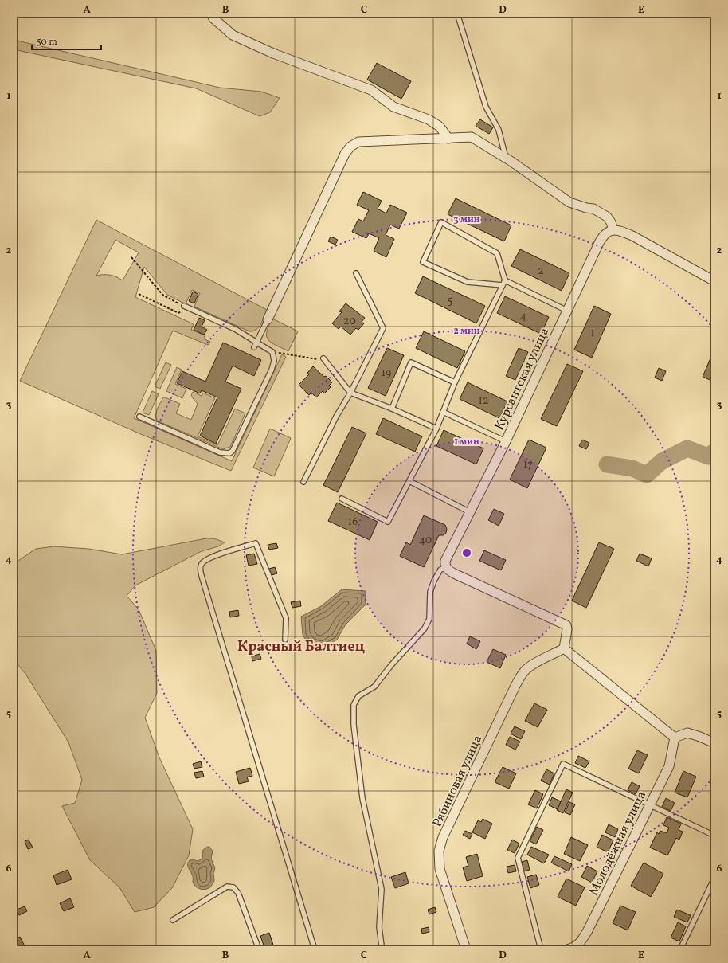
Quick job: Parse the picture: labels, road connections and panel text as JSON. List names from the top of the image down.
{
  "streets": {
    "street": ["Курсантская улица", "Рябиновая улица", "Молодёжная улица"]
  },
  "districts": ["Красный Балтиец"],
  "house_numbers": [
    "2",
    "5",
    "4",
    "20",
    "1",
    "19",
    "12",
    "17",
    "16",
    "40"
  ],
  "scale_bar": "50 m",
  "grid": {
    "columns": [
      "A",
      "B",
      "C",
      "D",
      "E"
    ],
    "rows": [
      "1",
      "2",
      "3",
      "4",
      "5",
      "6"
    ]
  },
  "rings": ["3 мин", "2 мин", "1 мин"]
}
